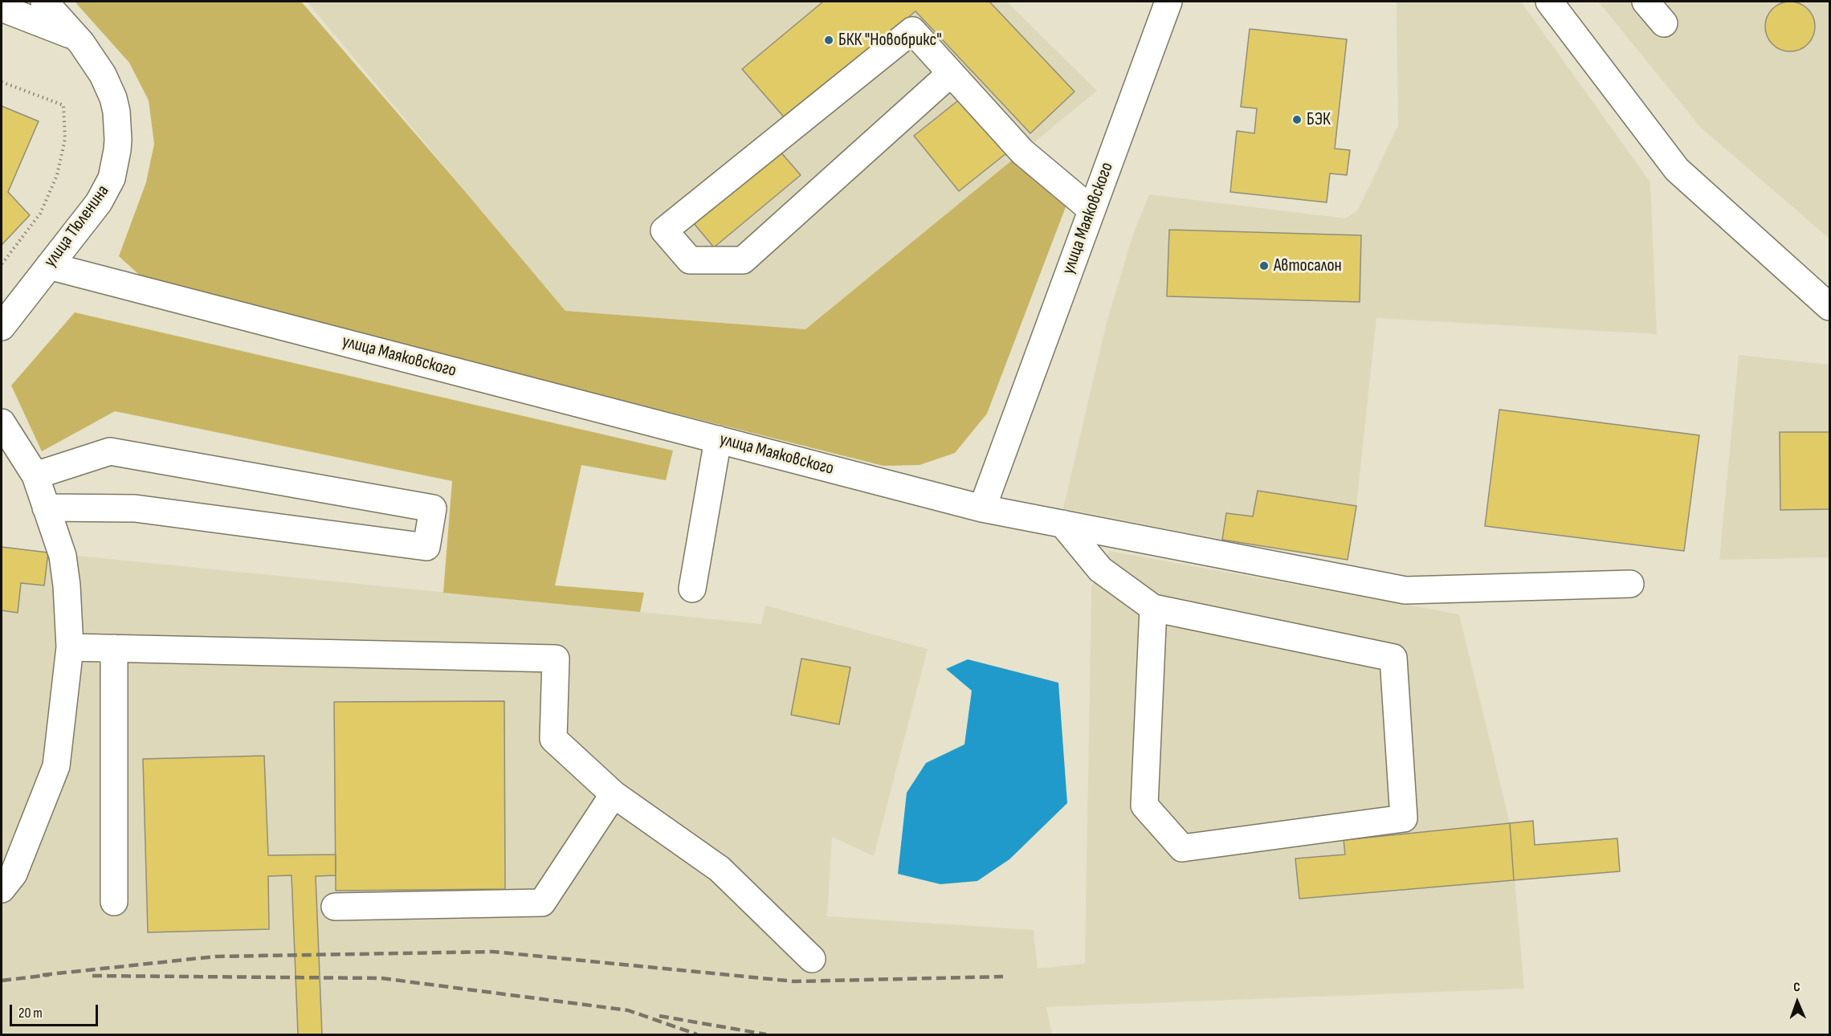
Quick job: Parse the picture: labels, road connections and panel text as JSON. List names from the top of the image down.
{
  "streets": {
    "street": ["улица Маяковского", "улица Тюленина"]
  },
  "crossings": [
    ["улица Маяковского", "улица Тюленина"]
  ],
  "places": ["БКК \"Новобрикс\"", "БЭК", "Автосалон"],
  "scale_bar": "20 m",
  "north": "top"
}
